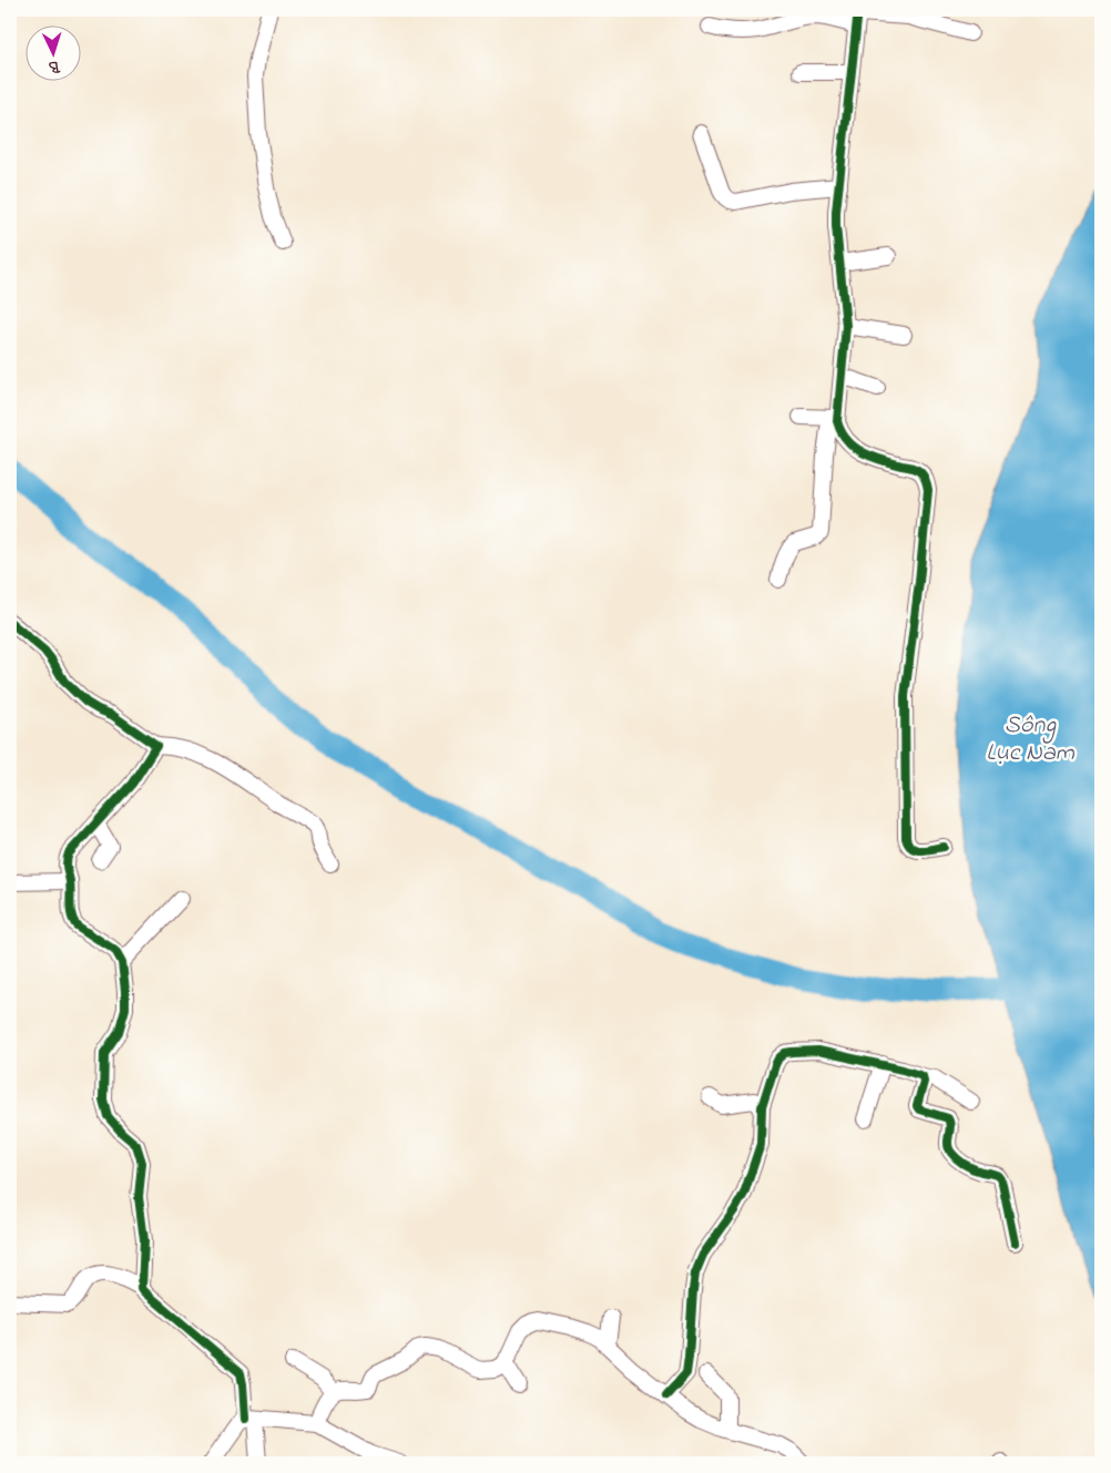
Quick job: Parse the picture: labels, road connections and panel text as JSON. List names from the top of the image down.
{
  "water": ["Sông Lục Nam"],
  "north": "bottom"
}
